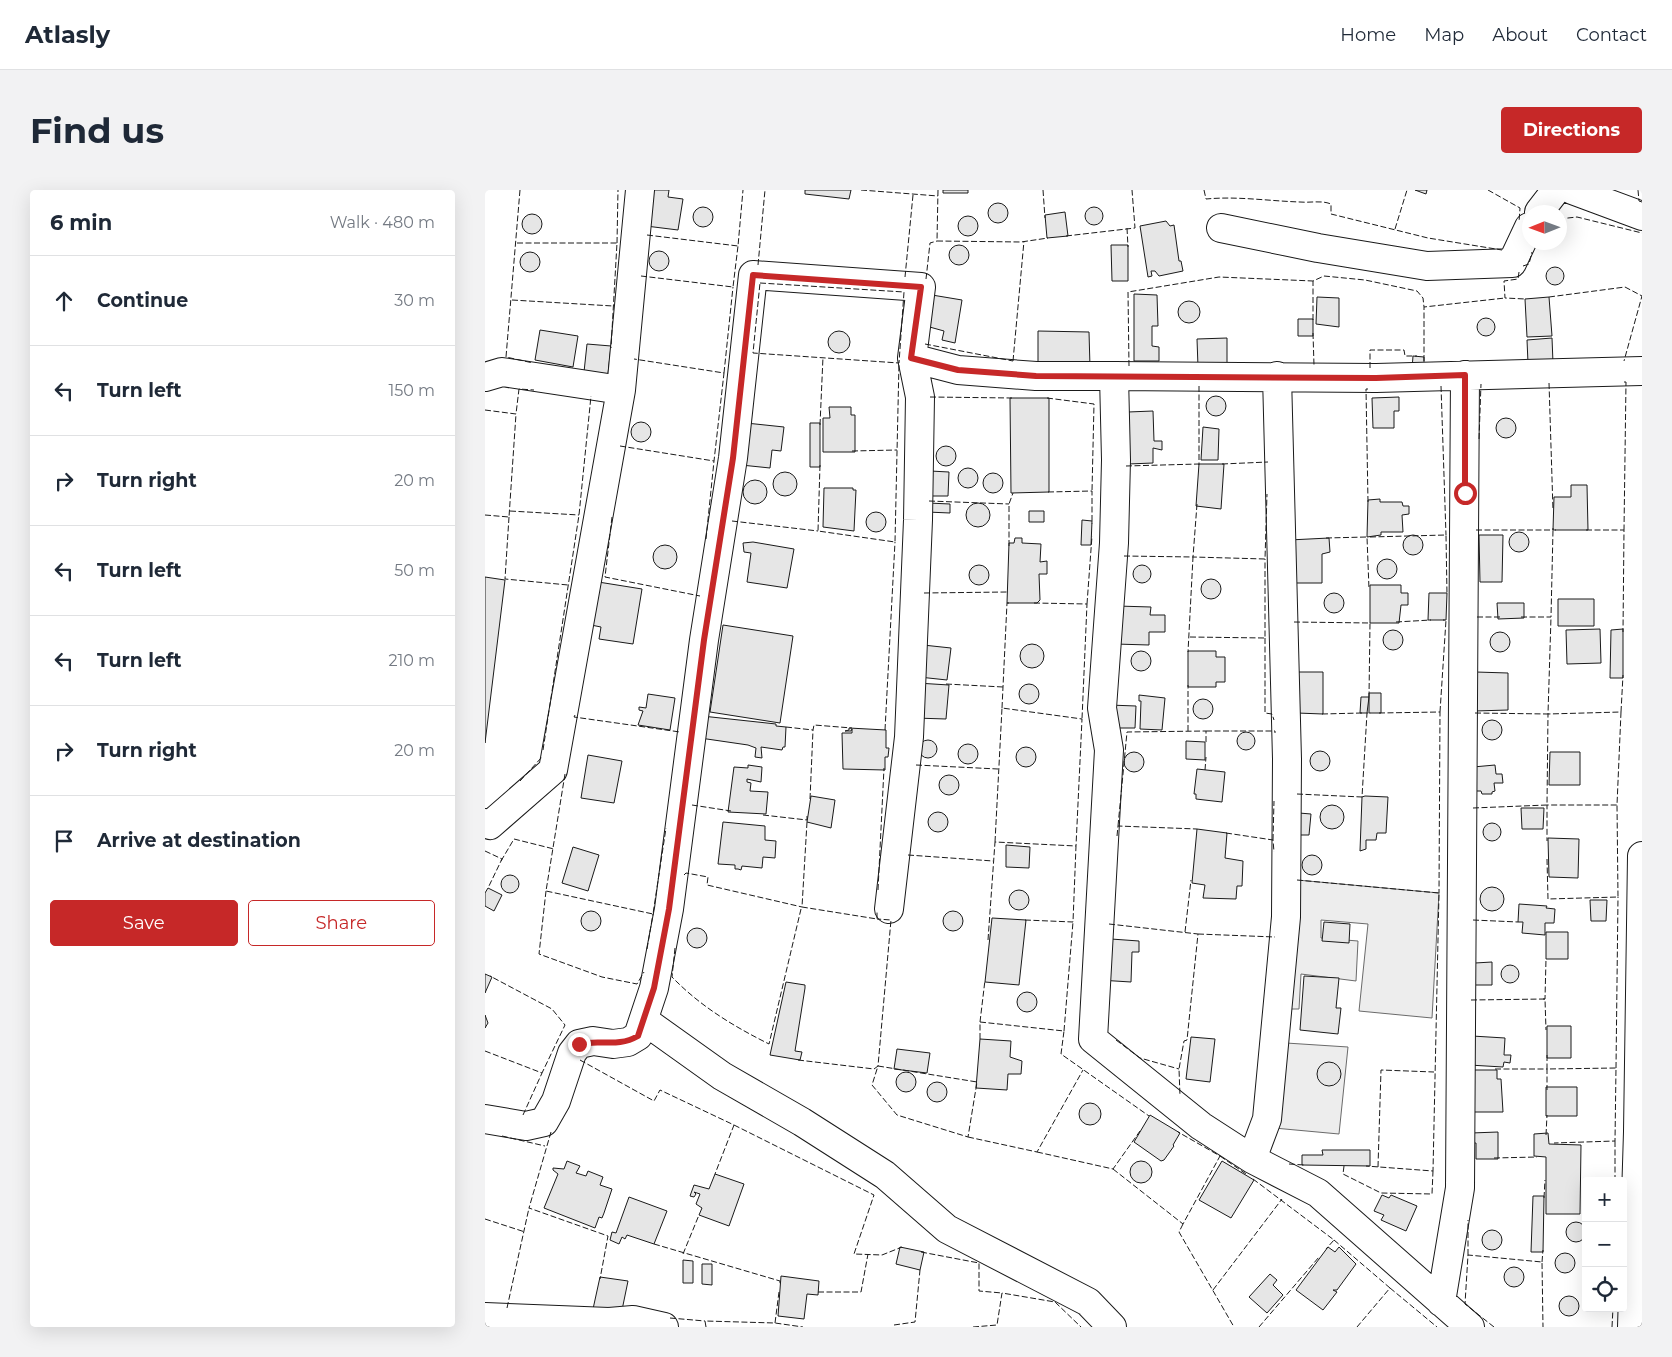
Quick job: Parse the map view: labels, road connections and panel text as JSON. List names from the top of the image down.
{
  "north": "left",
  "page": {
    "header": "Atlasly",
    "nav": [
      "Home",
      "Map",
      "About",
      "Contact"
    ],
    "buttons": [
      "Directions",
      ["Save", "Share"]
    ],
    "title": "Find us",
    "heading": ["6 min", "Walk · 480 m"],
    "list": [
      ["Continue", "30 m"],
      ["Turn left", "150 m"],
      ["Turn right", "20 m"],
      ["Turn left", "50 m"],
      ["Turn left", "210 m"],
      ["Turn right", "20 m"],
      "Arrive at destination"
    ],
    "map_buttons": ["+", "−"]
  }
}
